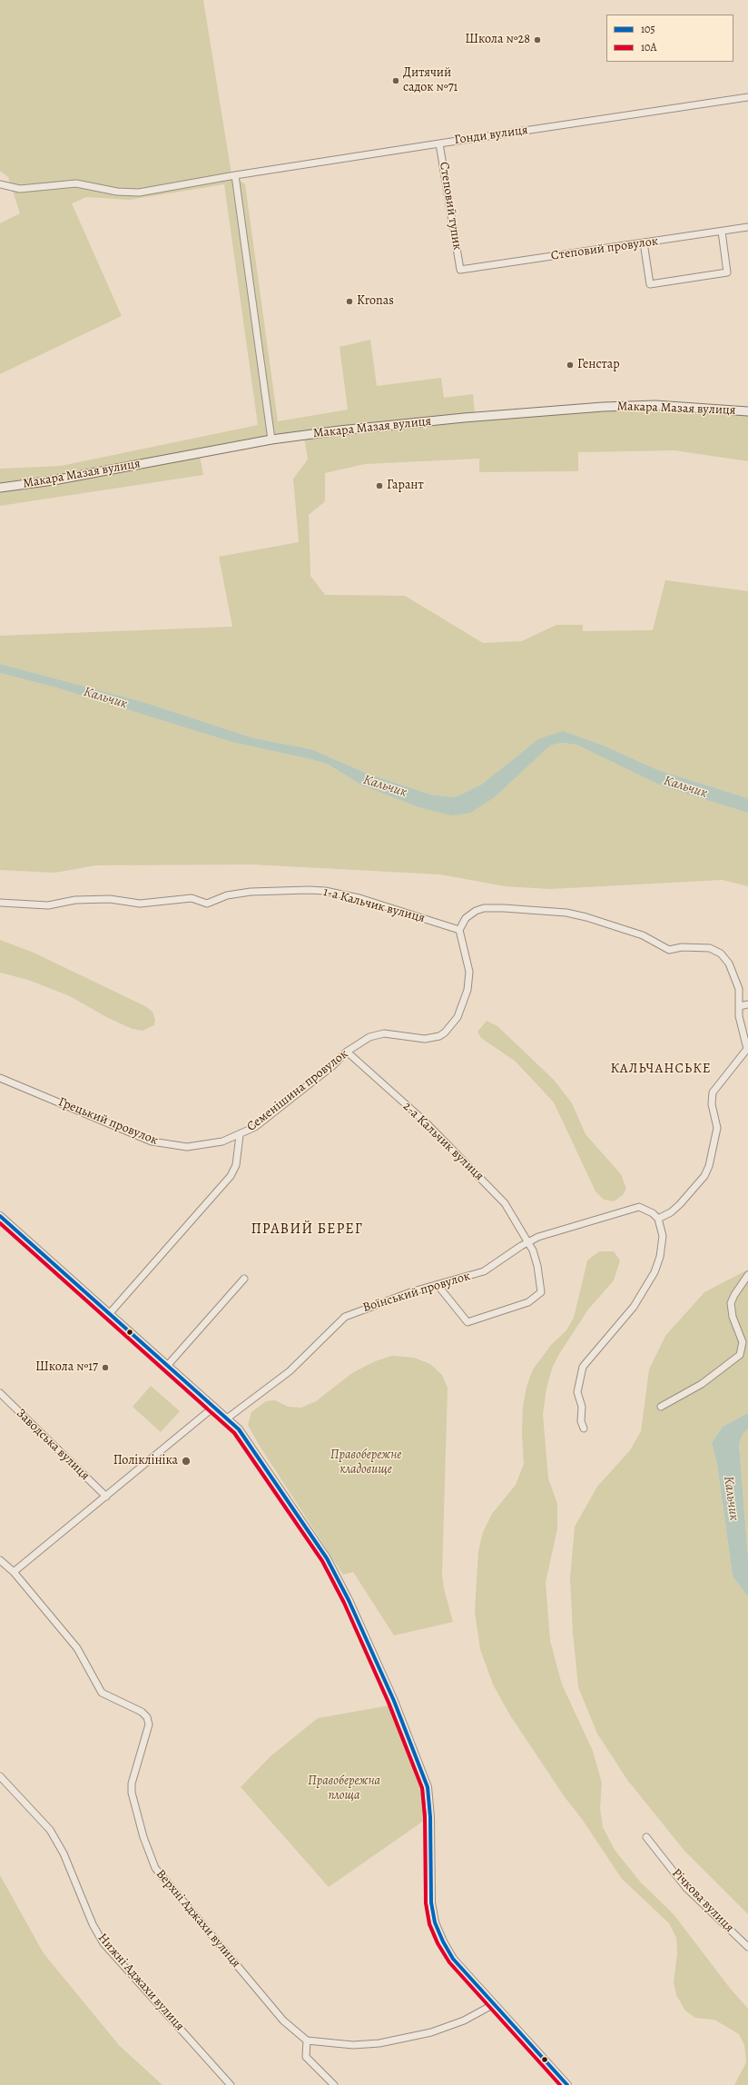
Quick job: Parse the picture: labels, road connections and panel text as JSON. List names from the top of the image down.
{
  "streets": {
    "main road": ["Макара Мазая вулиця"],
    "street": [
      "Гонди вулиця",
      "Степовий тупик",
      "Степовий провулок",
      "1-а Кальчик вулиця",
      "Семенішина провулок",
      "Грецький провулок",
      "2-а Кальчик вулиця",
      "Воїнський провулок",
      "Заводська вулиця",
      "Річкова вулиця",
      "Верхні Аджахи вулиця",
      "Нижні Аджахи вулиця"
    ]
  },
  "crossings": [
    ["Гонди вулиця", "Степовий тупик"],
    ["Степовий тупик", "Степовий провулок"],
    ["1-а Кальчик вулиця", "Семенішина провулок"],
    ["Семенішина провулок", "Грецький провулок"],
    ["Семенішина провулок", "2-а Кальчик вулиця"],
    ["2-а Кальчик вулиця", "Воїнський провулок"]
  ],
  "districts": ["КАЛЬЧАНСЬКЕ", "ПРАВИЙ БЕРЕГ"],
  "water": ["Кальчик"],
  "parks": ["Правобережне кладовище", "Правобережна площа"],
  "places": [
    "Школа №28",
    "Дитячий садок №71",
    "Kronas",
    "Генстар",
    "Гарант",
    "Школа №17",
    "Поліклініка"
  ],
  "lines": ["transit line 105", "transit line 10А"],
  "legend": ["105", "10А"]
}
